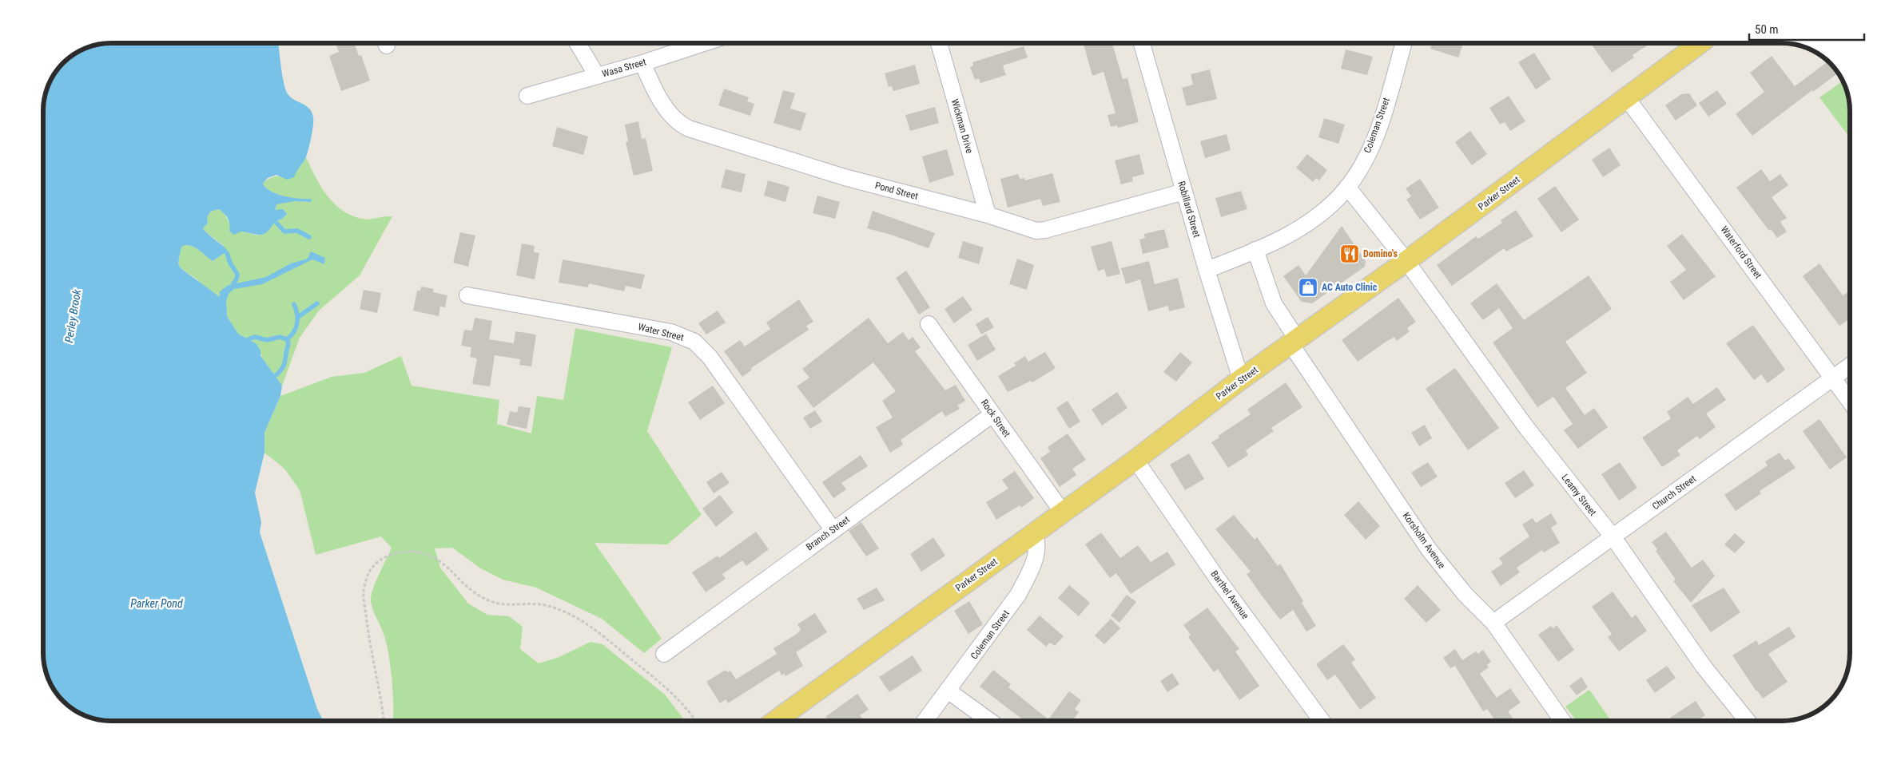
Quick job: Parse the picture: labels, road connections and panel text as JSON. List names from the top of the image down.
{
  "streets": {
    "main road": ["Parker Street"],
    "street": [
      "Wasa Street",
      "Coleman Street",
      "Wickman Drive",
      "Pond Street",
      "Robillard Street",
      "Waterford Street",
      "Water Street",
      "Rock Street",
      "Church Street",
      "Leamy Street",
      "Branch Street",
      "Korsholm Avenue",
      "Barthel Avenue"
    ]
  },
  "crossings": [
    ["Wasa Street", "Pond Street"],
    ["Coleman Street", "Parker Street"],
    ["Coleman Street", "Robillard Street"],
    ["Coleman Street", "Leamy Street"],
    ["Coleman Street", "Korsholm Avenue"],
    ["Wickman Drive", "Pond Street"],
    ["Pond Street", "Robillard Street"],
    ["Parker Street", "Robillard Street"],
    ["Parker Street", "Waterford Street"],
    ["Parker Street", "Rock Street"],
    ["Parker Street", "Leamy Street"],
    ["Parker Street", "Korsholm Avenue"],
    ["Parker Street", "Barthel Avenue"],
    ["Waterford Street", "Church Street"],
    ["Water Street", "Branch Street"],
    ["Rock Street", "Branch Street"],
    ["Church Street", "Leamy Street"],
    ["Church Street", "Korsholm Avenue"]
  ],
  "water": ["Perley Brook", "Parker Pond"],
  "places": {
    "restaurant": ["Domino's"],
    "shop": ["AC Auto Clinic"]
  },
  "scale_bar": "50 m"
}
